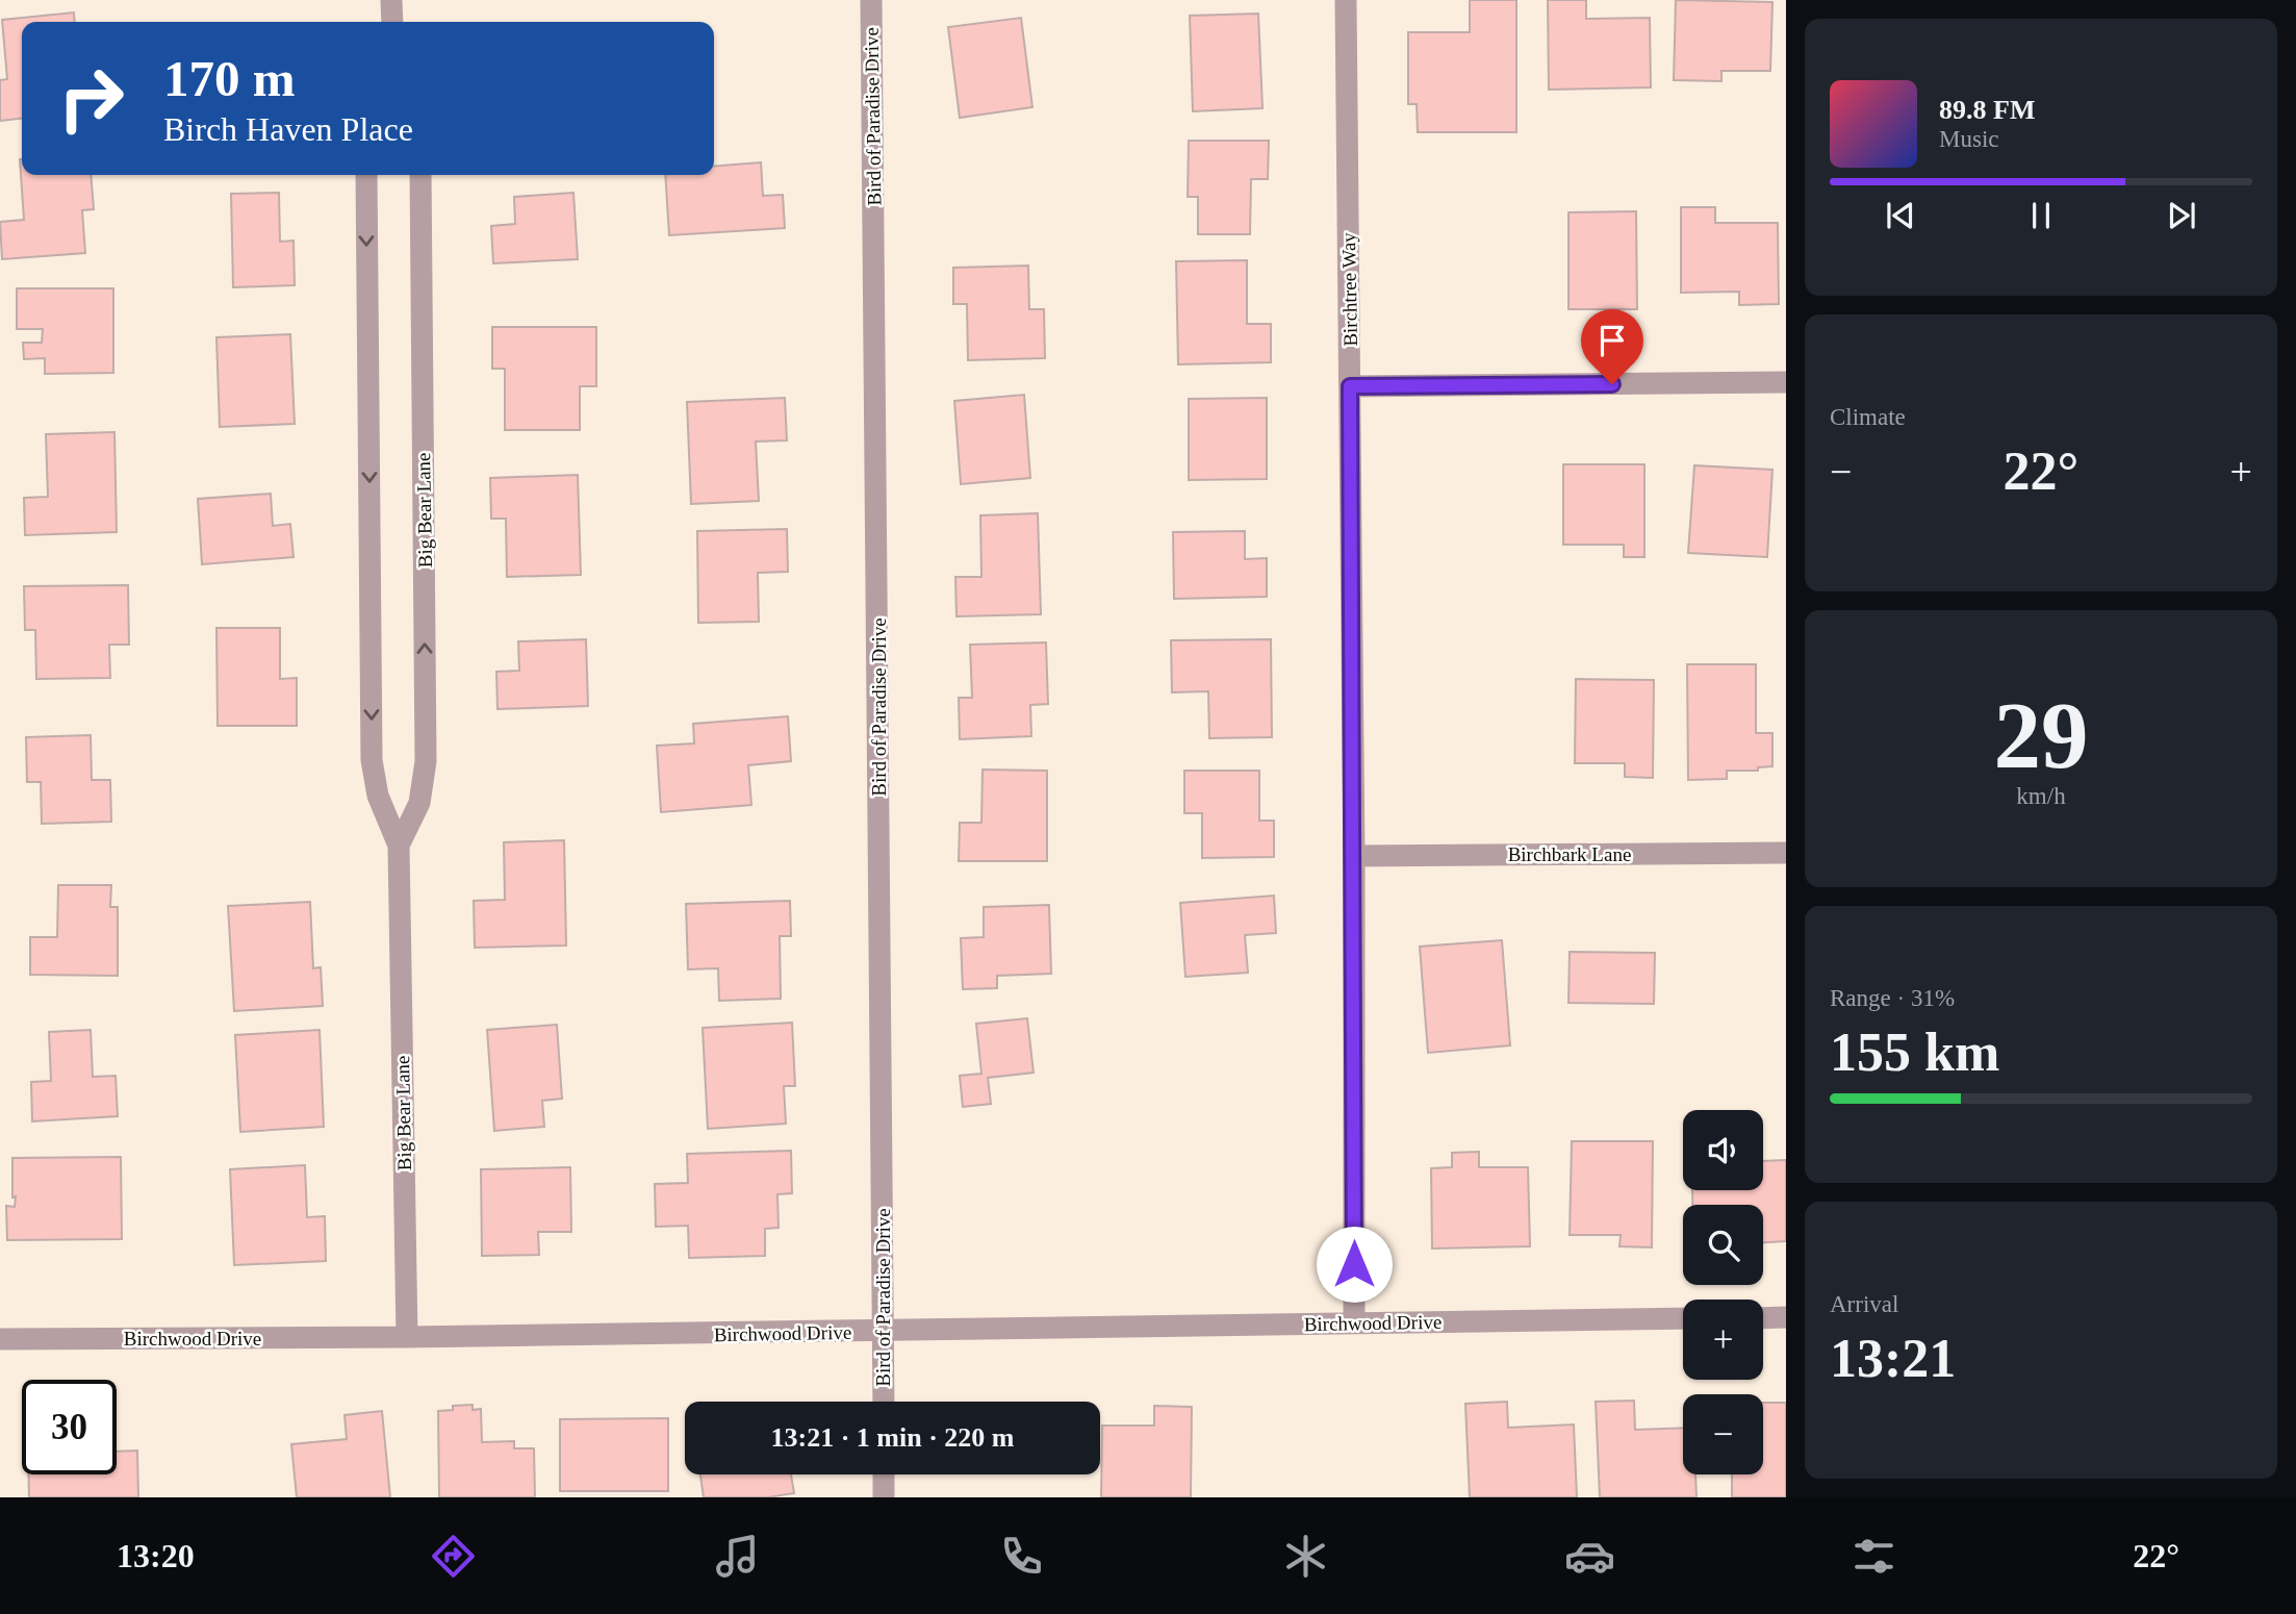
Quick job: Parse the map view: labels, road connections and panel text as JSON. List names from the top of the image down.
{
  "streets": {
    "street": [
      "Bird of Paradise Drive",
      "Birchtree Way",
      "Big Bear Lane",
      "Birchbark Lane",
      "Birchwood Drive"
    ]
  },
  "crossings": [
    ["Bird of Paradise Drive", "Birchwood Drive"],
    ["Birchtree Way", "Birchbark Lane"],
    ["Birchtree Way", "Birchwood Drive"],
    ["Big Bear Lane", "Birchwood Drive"]
  ],
  "page": {
    "turn": ["170 m", "Birch Haven Place"],
    "song": ["89.8 FM", "Music"],
    "tile": [
      "Climate",
      ["29", "km/h"],
      ["Range · 31%", "155 km"],
      ["Arrival", "13:21"]
    ],
    "heat": ["−", "22°", "+"],
    "map_buttons": ["+", "−"],
    "limit": "30",
    "trip": "13:21 · 1 min · 220 m",
    "tabs": ["13:20", "22°"]
  }
}
